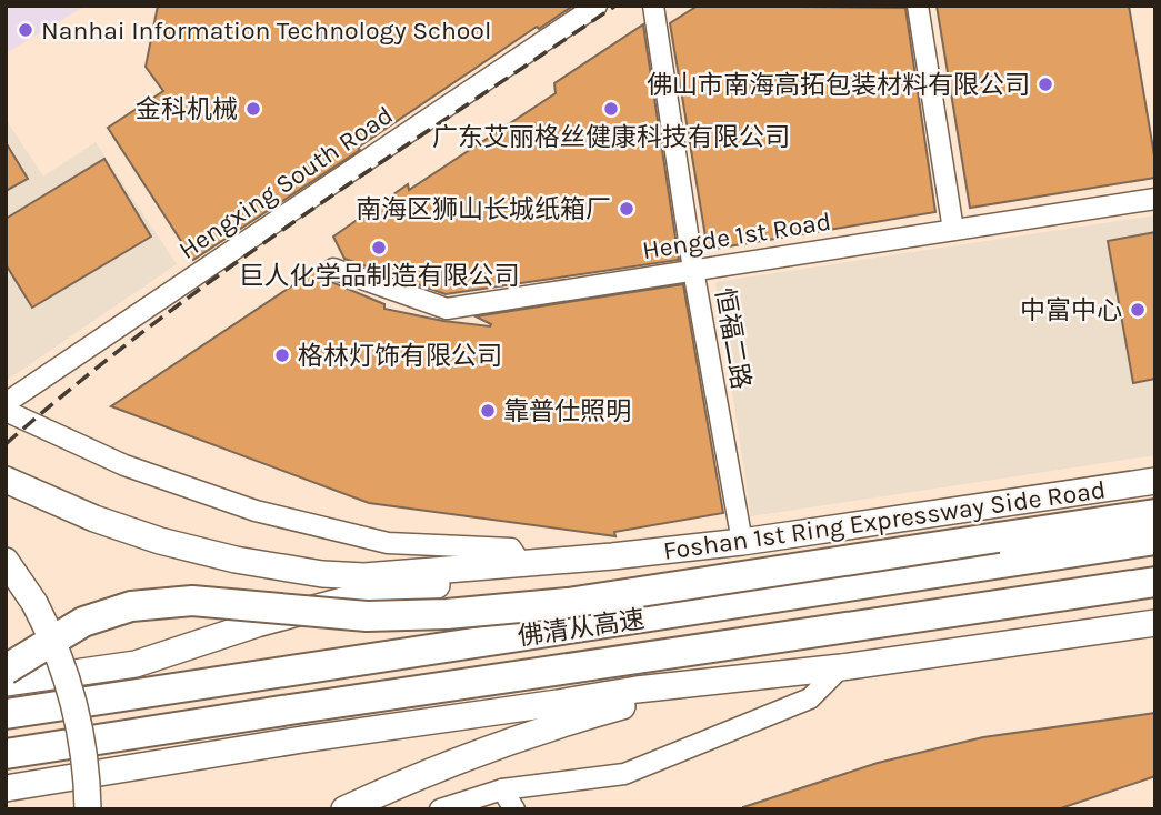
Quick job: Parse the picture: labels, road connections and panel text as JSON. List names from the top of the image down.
{
  "streets": {
    "highway": ["佛清从高速"],
    "main road": ["Foshan 1st Ring Expressway Side Road"],
    "street": ["Hengxing South Road", "Hengde 1st Road", "恒福二路"]
  },
  "crossings": [
    ["Hengde 1st Road", "恒福二路"],
    ["恒福二路", "Foshan 1st Ring Expressway Side Road"]
  ],
  "places": [
    "Nanhai Information Technology School",
    "佛山市南海高拓包装材料有限公司",
    "金科机械",
    "广东艾丽格丝健康科技有限公司",
    "南海区狮山长城纸箱厂",
    "巨人化学品制造有限公司",
    "中富中心",
    "格林灯饰有限公司",
    "靠普仕照明"
  ]
}
